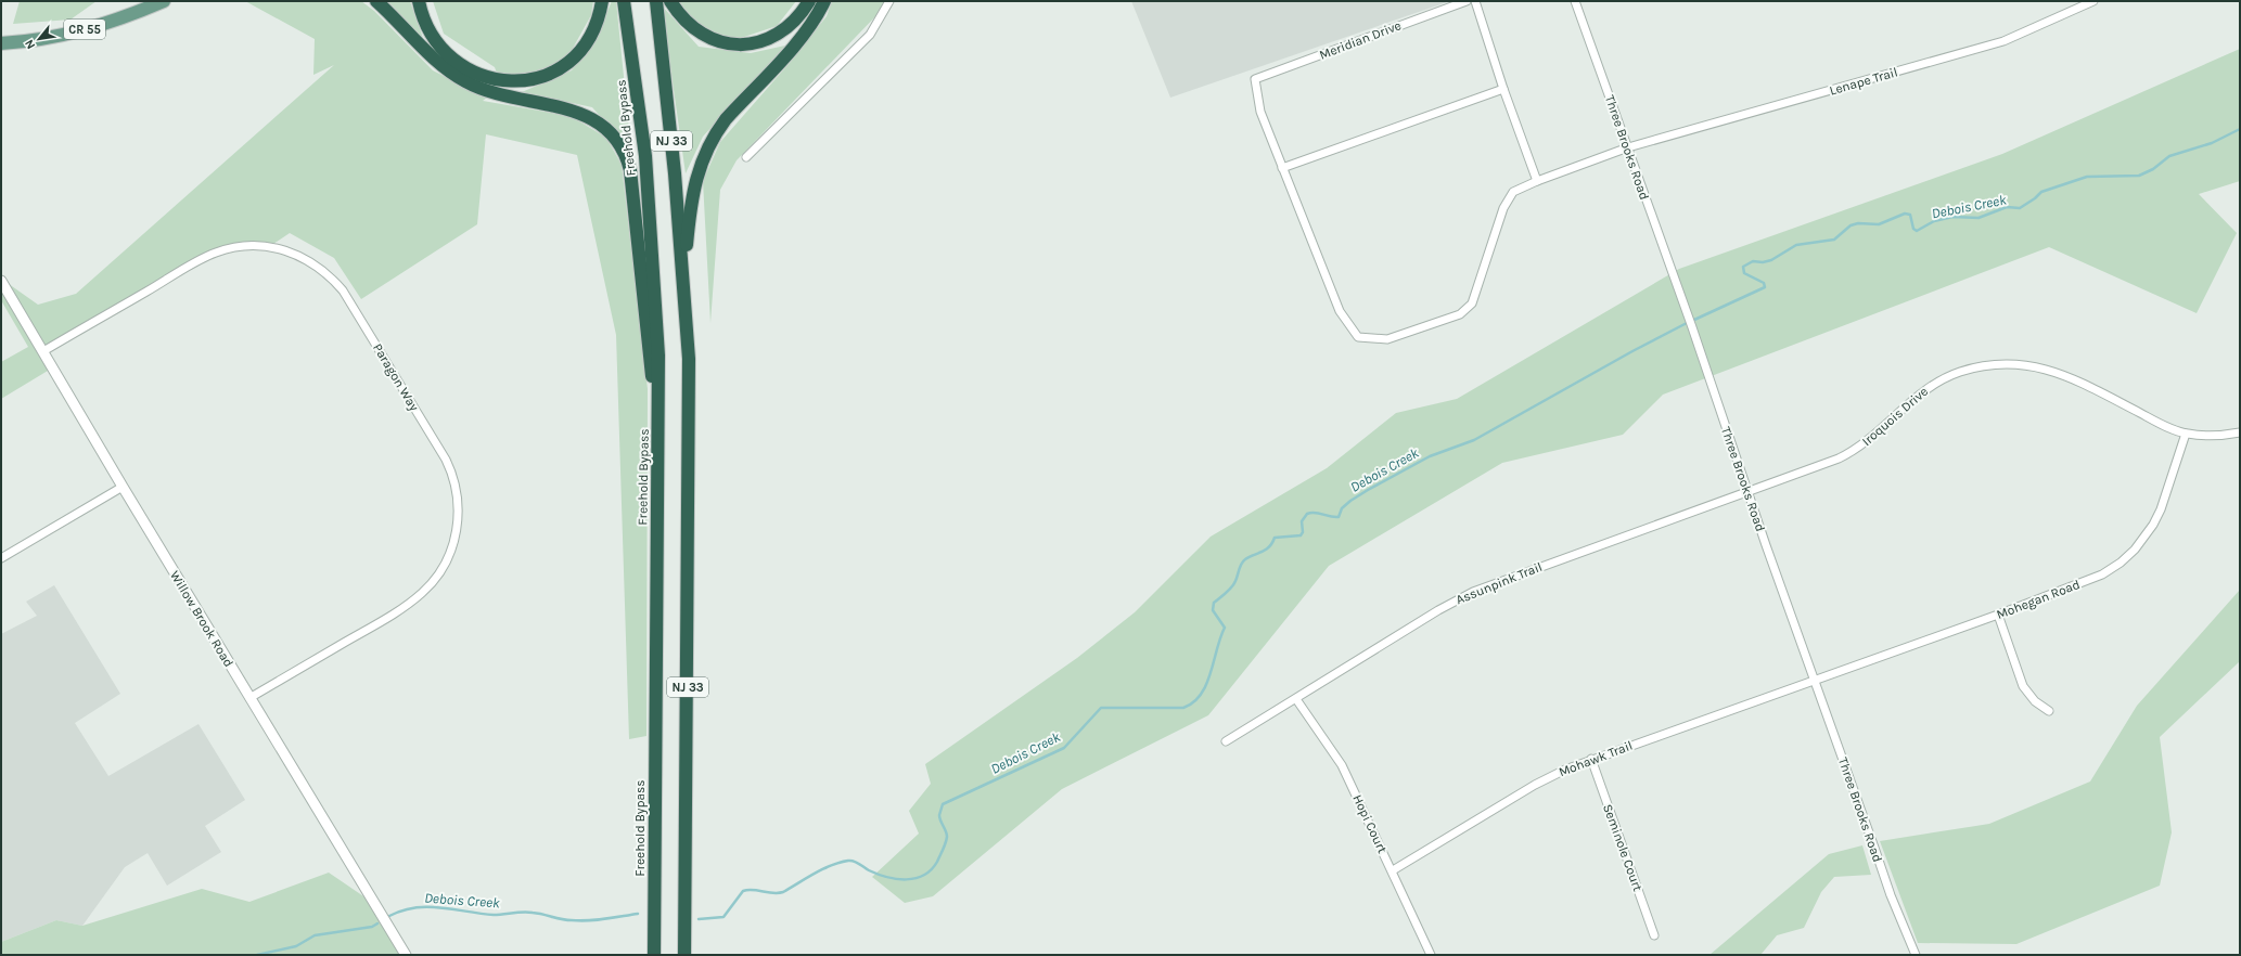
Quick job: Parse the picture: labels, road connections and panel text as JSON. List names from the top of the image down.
{
  "streets": {
    "highway": ["Freehold Bypass", "NJ 33"],
    "main road": ["CR 55"],
    "street": [
      "Meridian Drive",
      "Lenape Trail",
      "Three Brooks Road",
      "Paragon Way",
      "Iroquois Drive",
      "Assunpink Trail",
      "Mohegan Road",
      "Willow Brook Road",
      "Mohawk Trail",
      "Hopi Court",
      "Seminole Court"
    ]
  },
  "crossings": [
    ["Meridian Drive", "Lenape Trail"],
    ["Lenape Trail", "Three Brooks Road"],
    ["Three Brooks Road", "Iroquois Drive"],
    ["Three Brooks Road", "Assunpink Trail"],
    ["Three Brooks Road", "Mohegan Road"],
    ["Three Brooks Road", "Mohawk Trail"],
    ["Paragon Way", "Willow Brook Road"],
    ["Iroquois Drive", "Assunpink Trail"],
    ["Iroquois Drive", "Mohegan Road"],
    ["Assunpink Trail", "Hopi Court"],
    ["Mohegan Road", "Mohawk Trail"],
    ["Mohawk Trail", "Hopi Court"],
    ["Mohawk Trail", "Seminole Court"]
  ],
  "water": ["Debois Creek"],
  "north": "bottom left"
}
